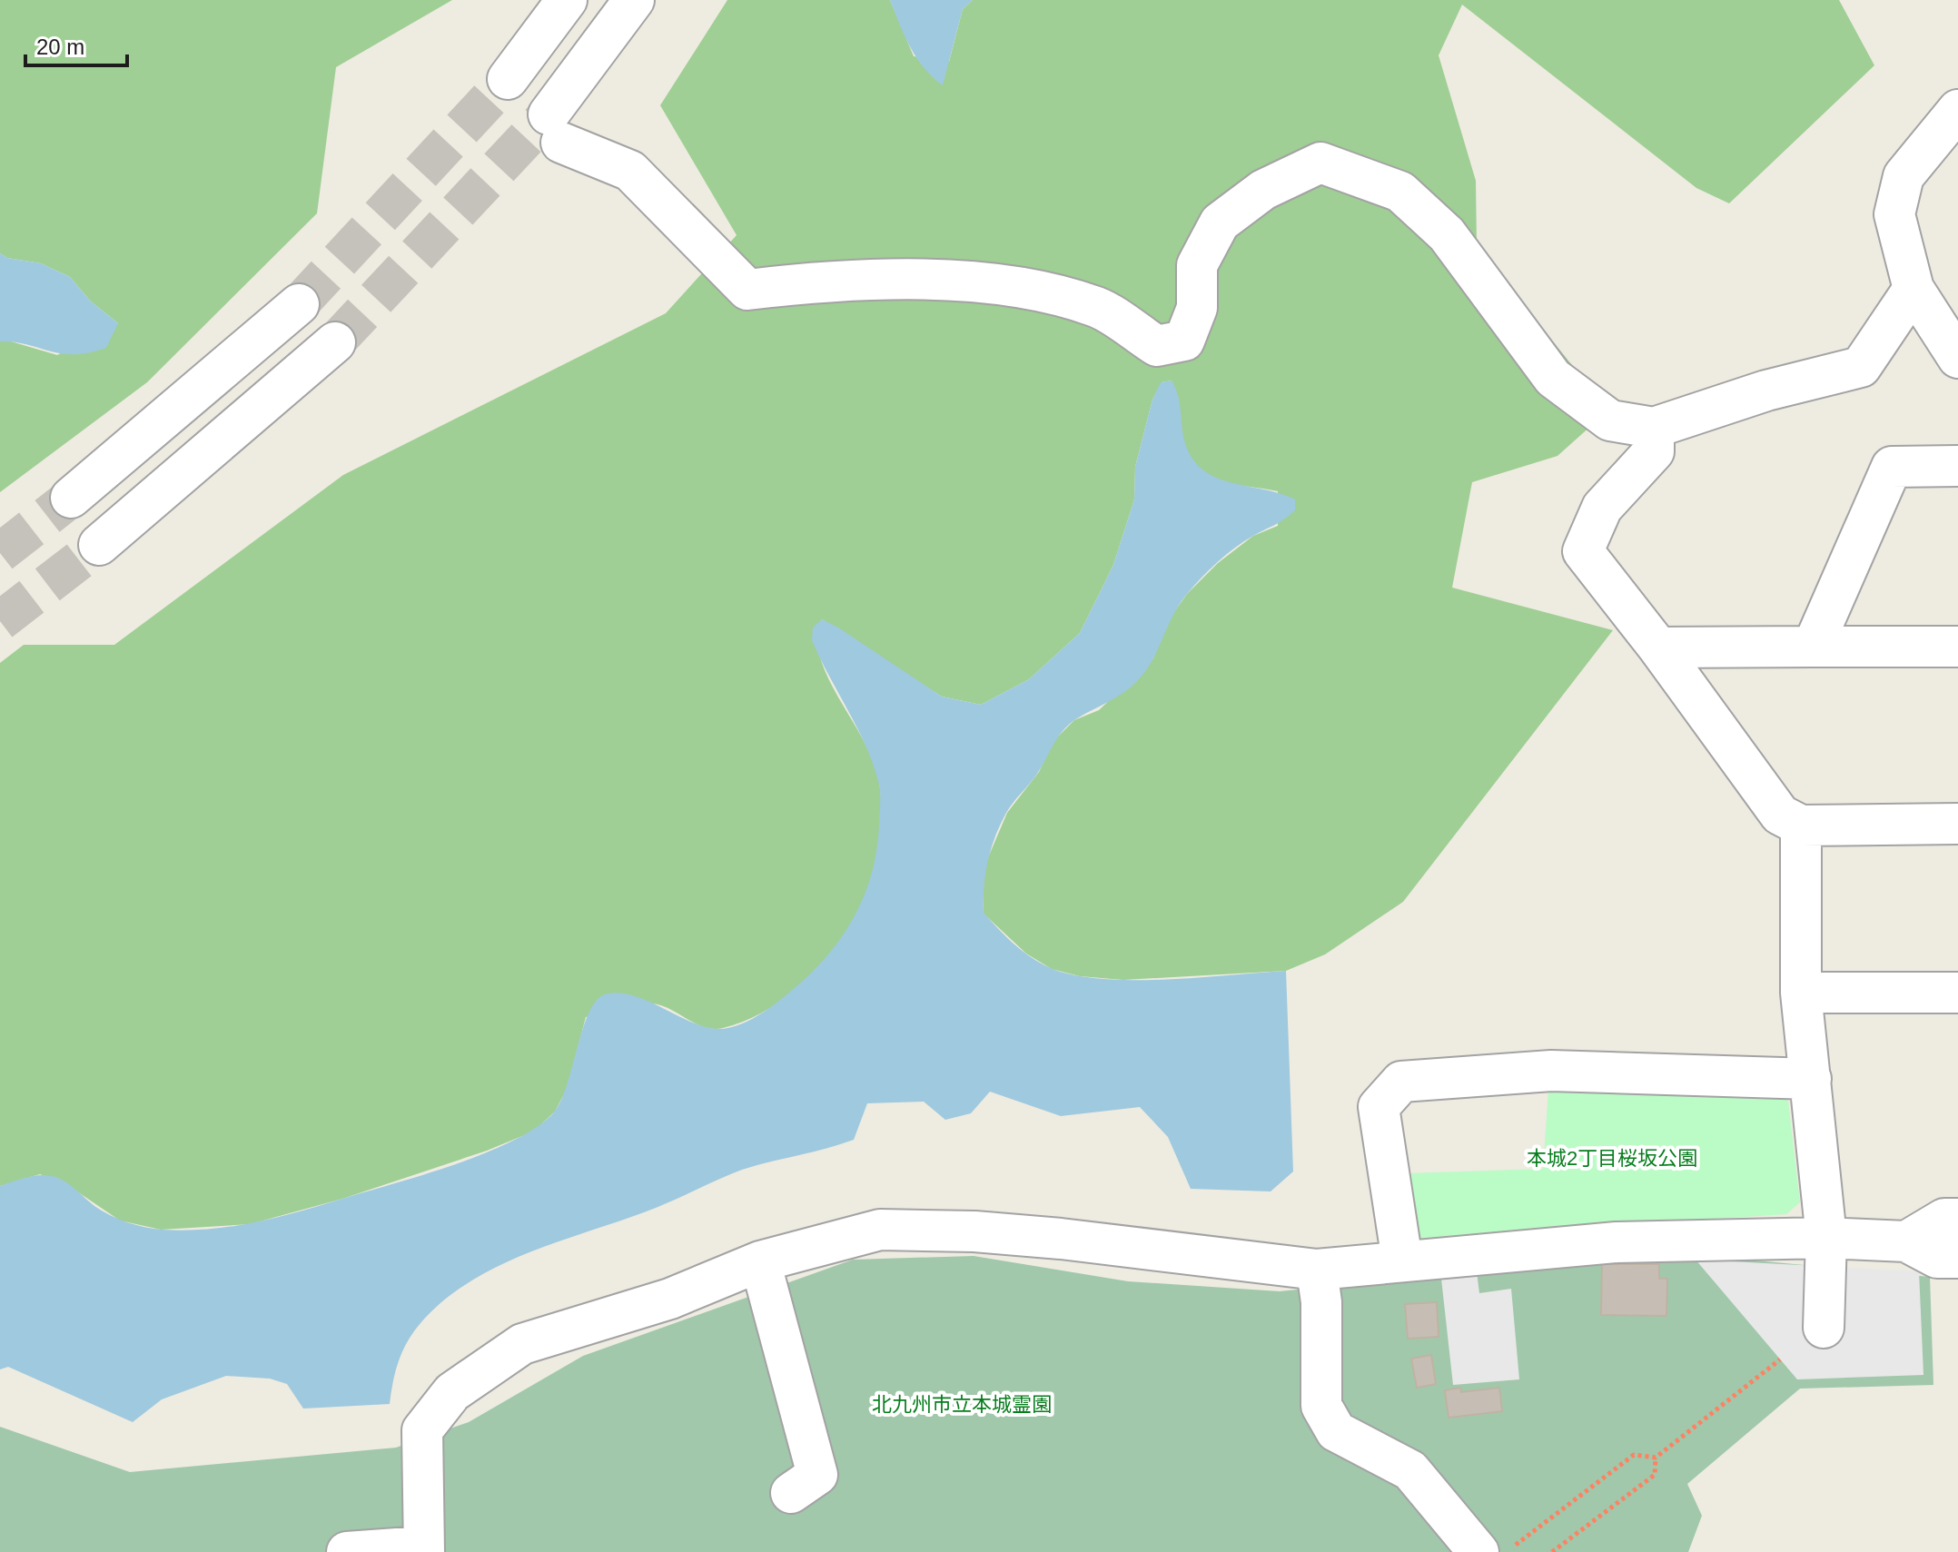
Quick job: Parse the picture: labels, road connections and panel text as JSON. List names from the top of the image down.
{
  "parks": ["本城2丁目桜坂公園", "北九州市立本城霊園"],
  "scale_bar": "20 m"
}
